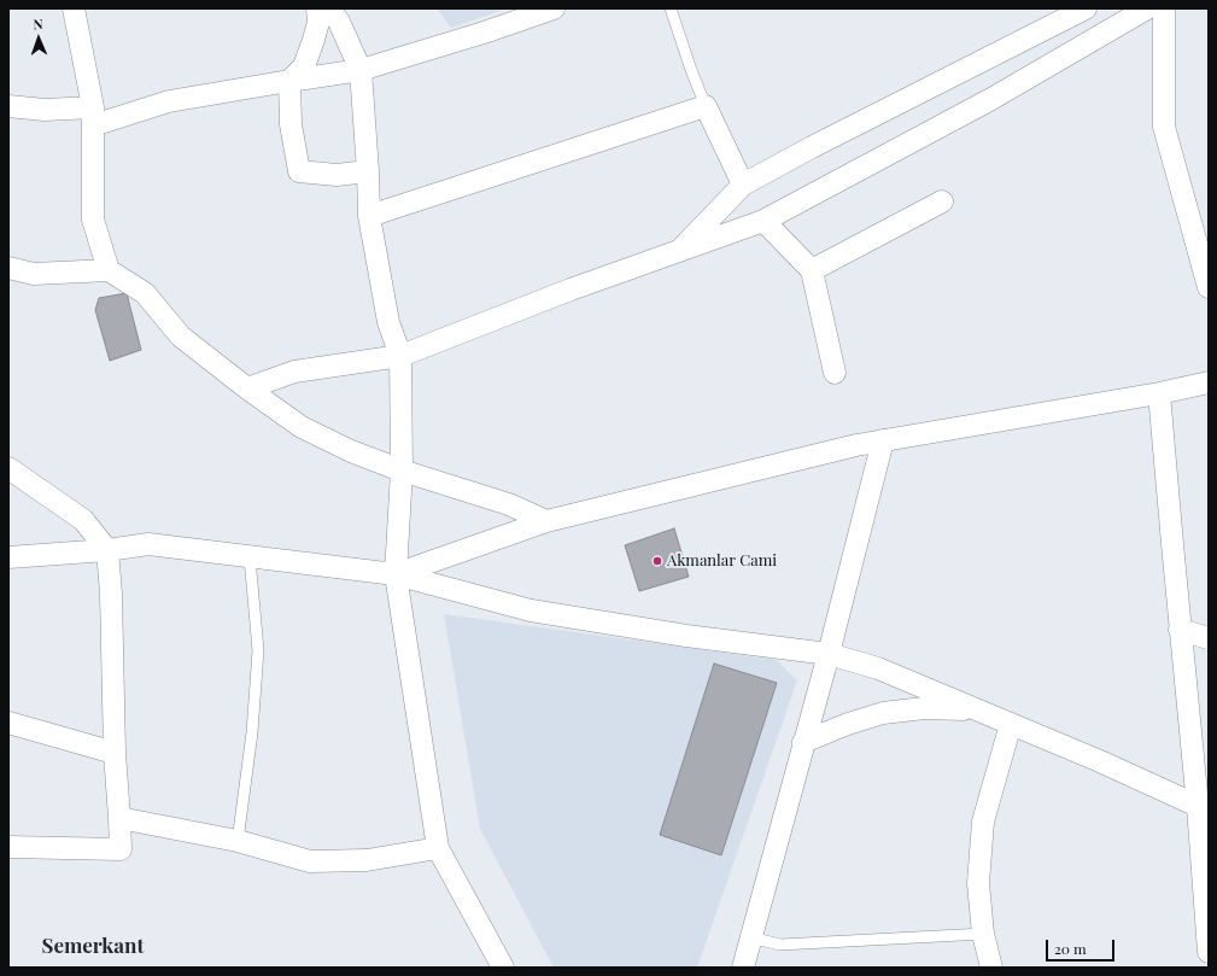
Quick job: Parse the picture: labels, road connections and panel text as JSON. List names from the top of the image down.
{
  "districts": ["Semerkant"],
  "places": ["Akmanlar Cami"],
  "scale_bar": "20 m",
  "north": "top"
}
